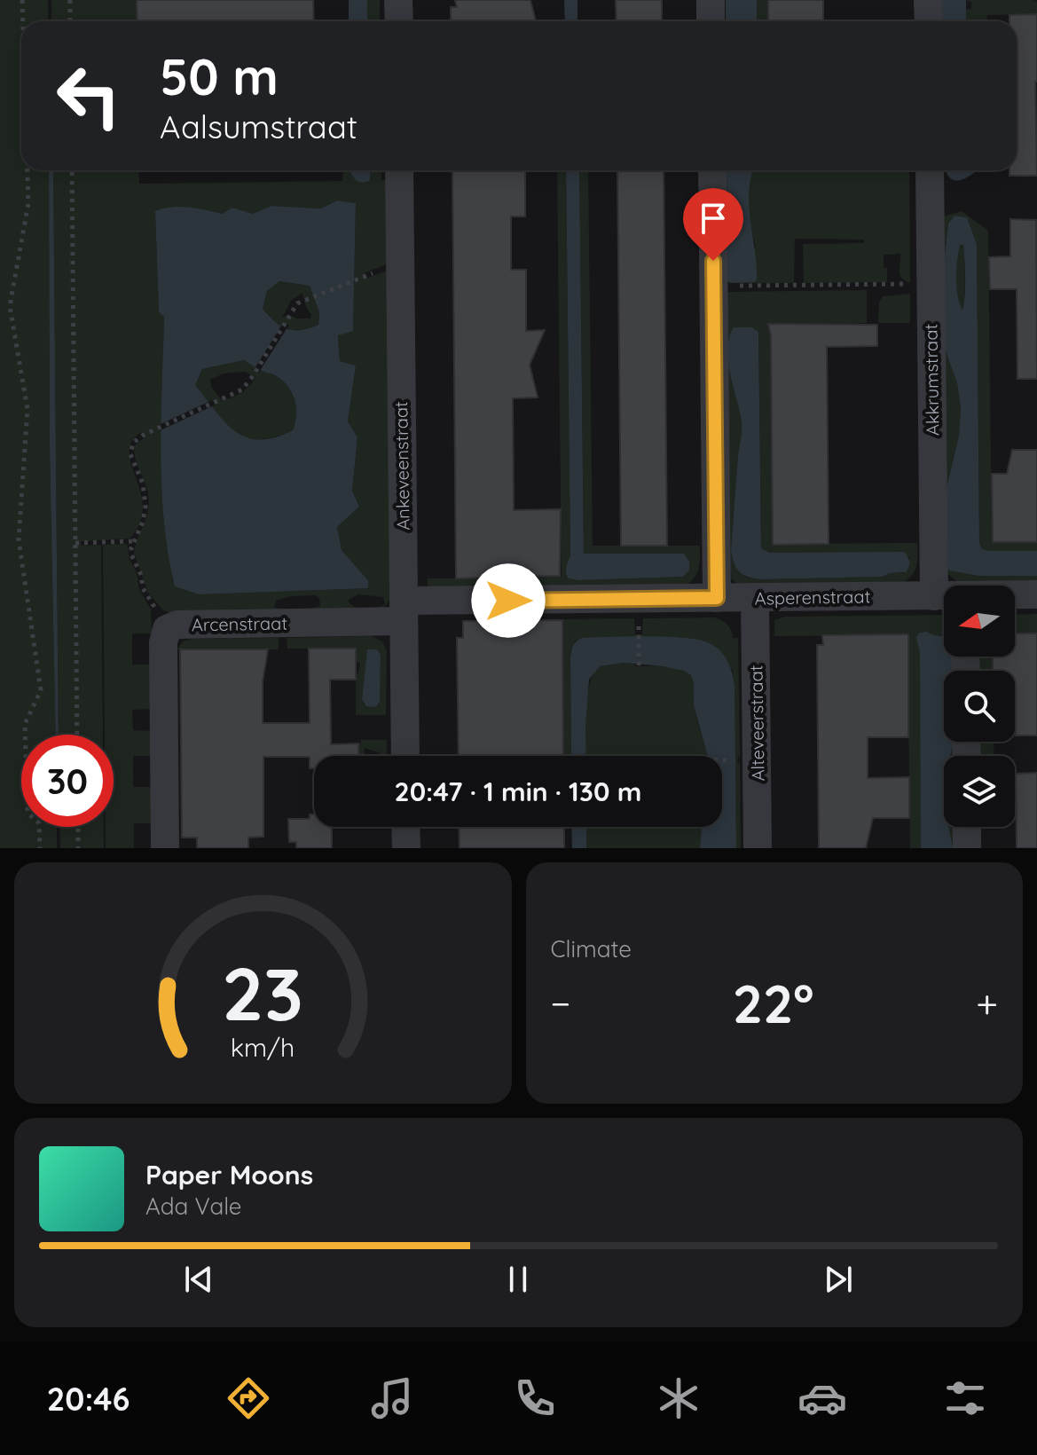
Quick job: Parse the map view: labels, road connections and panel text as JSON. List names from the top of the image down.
{
  "streets": {
    "street": [
      "Akkrumstraat",
      "Ankeveenstraat",
      "Asperenstraat",
      "Arcenstraat",
      "Alteveerstraat"
    ]
  },
  "crossings": [
    ["Akkrumstraat", "Asperenstraat"],
    ["Ankeveenstraat", "Asperenstraat"],
    ["Ankeveenstraat", "Arcenstraat"],
    ["Asperenstraat", "Arcenstraat"],
    ["Asperenstraat", "Alteveerstraat"]
  ],
  "north": "left",
  "page": {
    "turn": ["50 m", "Aalsumstraat"],
    "limit": "30",
    "trip": "20:47 · 1 min · 130 m",
    "tile": "Climate",
    "heat": ["−", "22°", "+"],
    "song": ["Paper Moons", "Ada Vale"],
    "tabs": "20:46",
    "gauge": ["23", "km/h"]
  }
}
